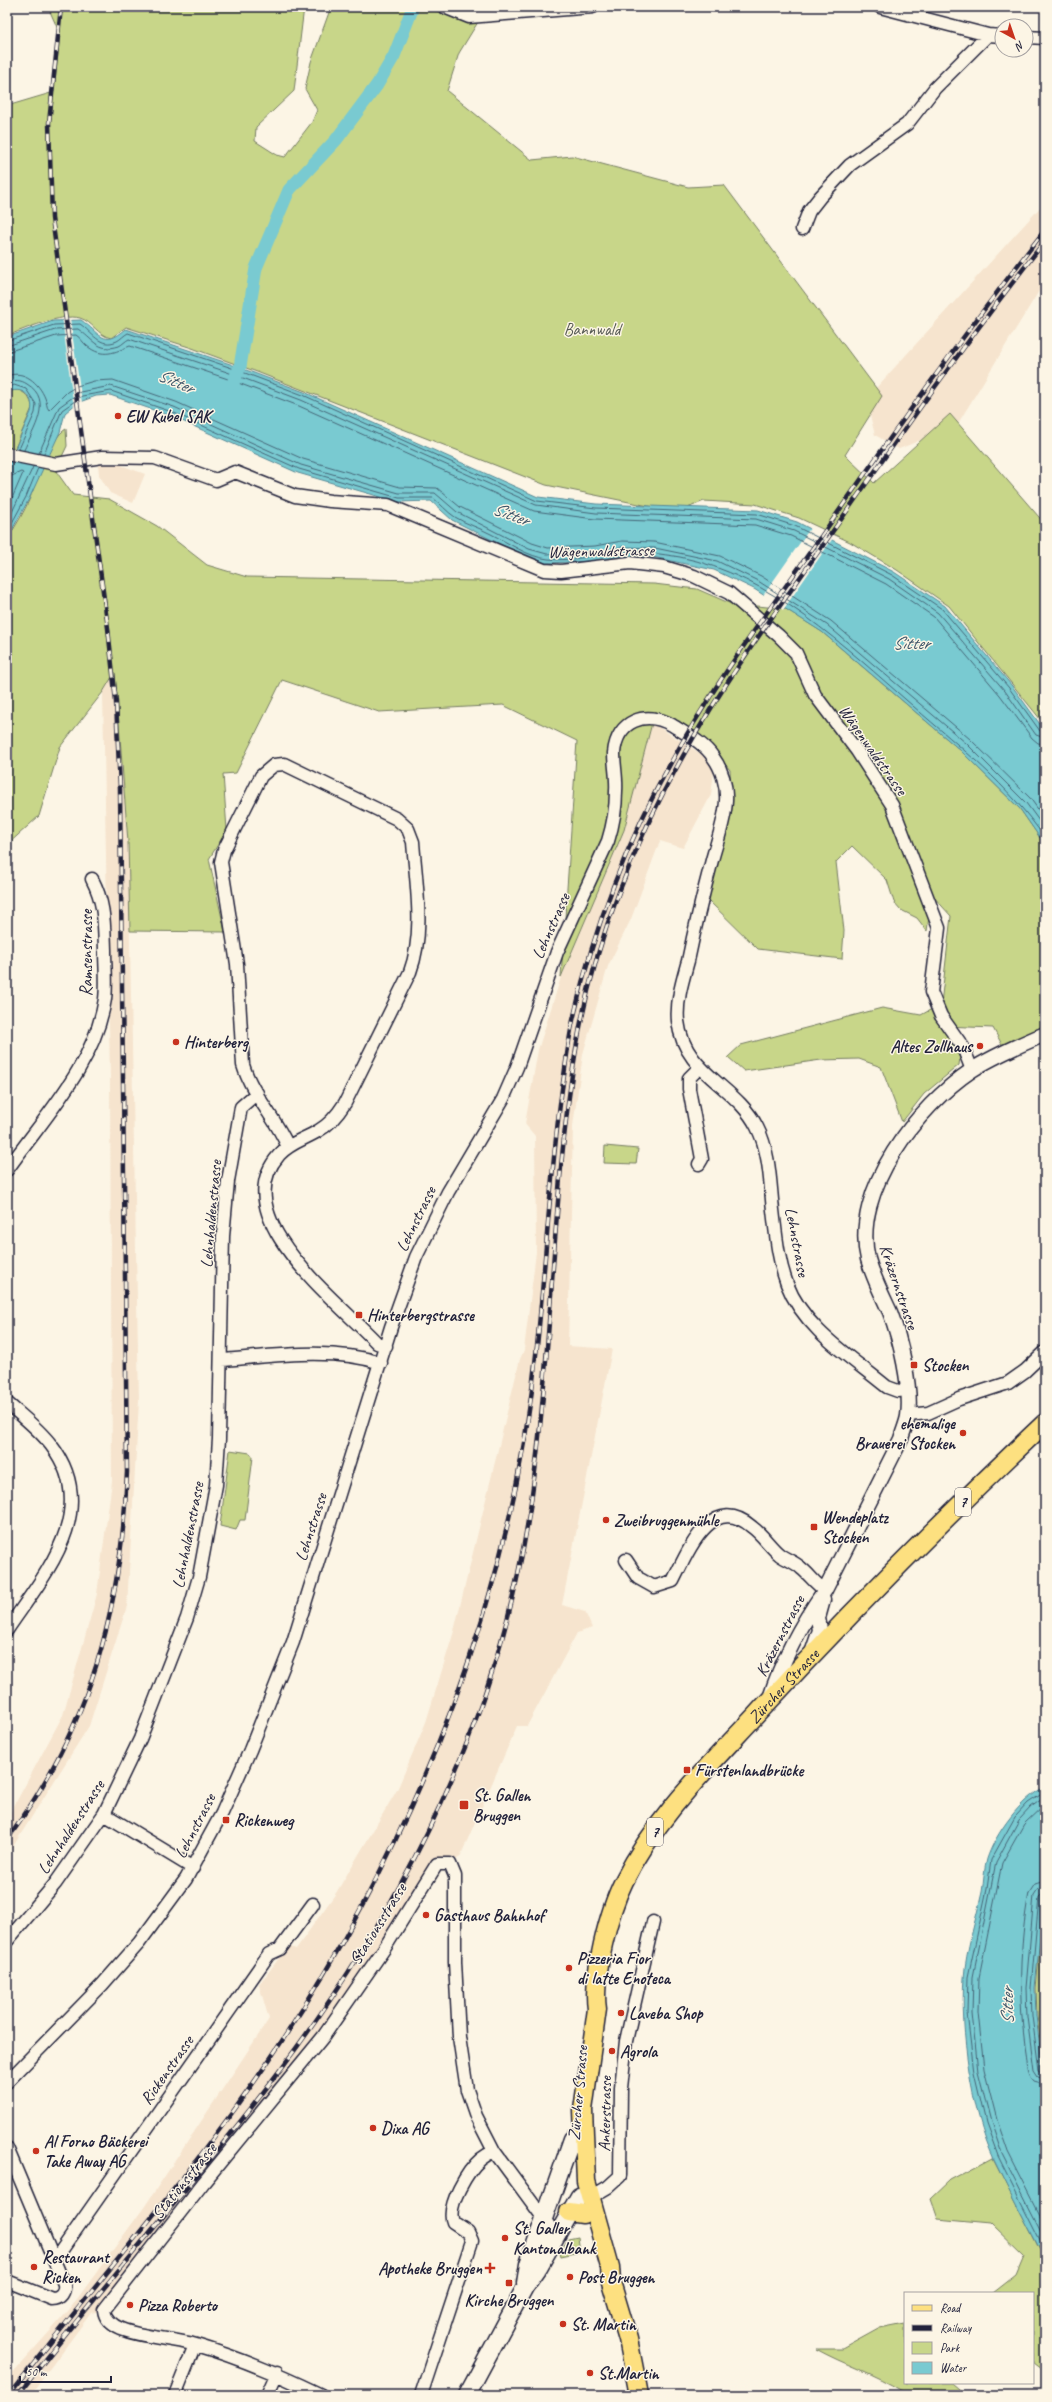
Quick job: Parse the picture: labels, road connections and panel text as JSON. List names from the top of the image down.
{
  "streets": {
    "main road": ["7", "Zürcher Strasse"],
    "street": [
      "Wägenwaldstrasse",
      "Lehnstrasse",
      "Ramsenstrasse",
      "Lehnhaldenstrasse",
      "Kräzernstrasse",
      "Stationsstrasse",
      "Rickenstrasse",
      "Ankerstrasse"
    ]
  },
  "crossings": [
    ["Wägenwaldstrasse", "Kräzernstrasse"],
    ["Lehnstrasse", "Kräzernstrasse"],
    ["Kräzernstrasse", "Zürcher Strasse"],
    ["Zürcher Strasse", "Ankerstrasse"]
  ],
  "water": ["Sitter"],
  "parks": ["Bannwald"],
  "places": {
    "other": [
      "EW Kubel SAK",
      "Hinterberg",
      "Altes Zollhaus",
      "ehemalige Brauerei Stocken",
      "Zweibruggenmühle",
      "Gasthaus Bahnhof",
      "Pizzeria Fior di latte Enoteca",
      "Laveba Shop",
      "Agrola",
      "Dixa AG",
      "Al Forno Bäckerei Take Away AG",
      "St. Galler Kantonalbank",
      "Restaurant Ricken",
      "Post Bruggen",
      "Pizza Roberto",
      "St. Martin",
      "St.Martin"
    ],
    "transit": [
      "Hinterbergstrasse",
      "Stocken",
      "Wendeplatz Stocken",
      "Fürstenlandbrücke",
      "St. Gallen Bruggen",
      "Rickenweg",
      "Kirche Bruggen"
    ],
    "health": ["Apotheke Bruggen"]
  },
  "legend": [
    "Road",
    "Railway",
    "Park",
    "Water"
  ],
  "scale_bar": "50 m",
  "north": "bottom right"
}
